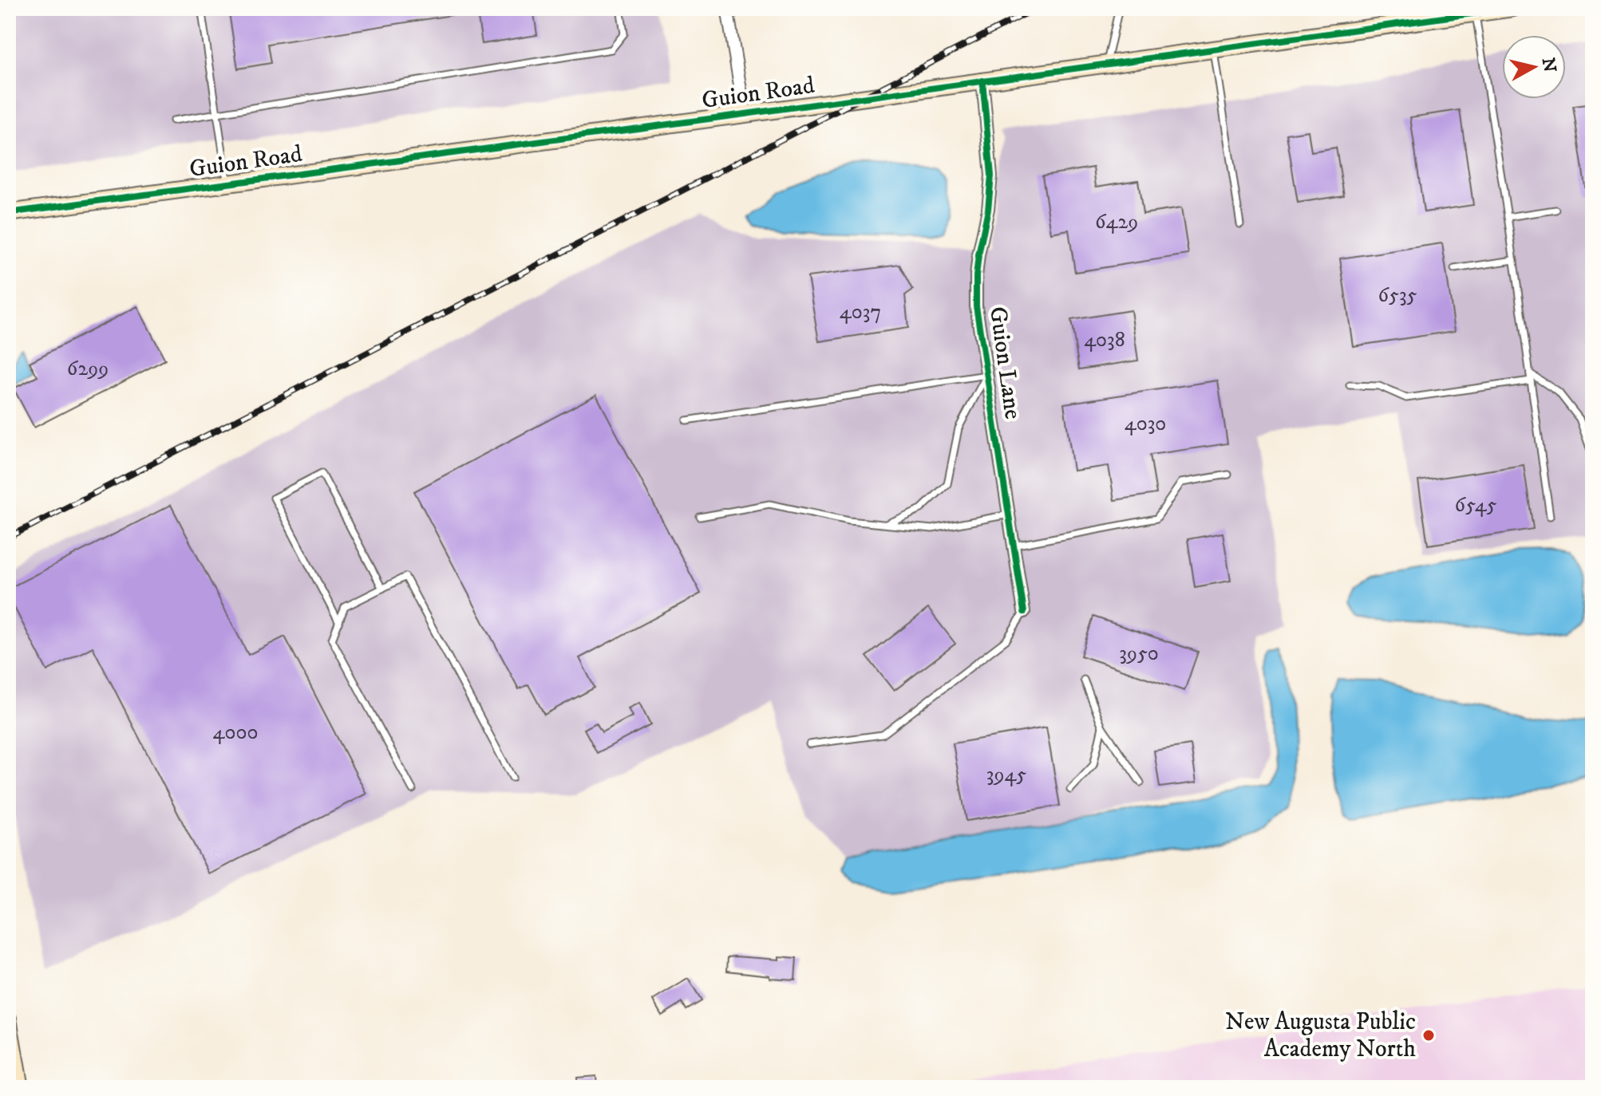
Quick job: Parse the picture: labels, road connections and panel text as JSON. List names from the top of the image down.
{
  "streets": {
    "street": ["Guion Road", "Guion Lane"]
  },
  "crossings": [
    ["Guion Road", "Guion Lane"]
  ],
  "places": ["New Augusta Public Academy North"],
  "house_numbers": [
    "6429",
    "6535",
    "4037",
    "4038",
    "6299",
    "4030",
    "6545",
    "3950",
    "4000",
    "3945"
  ],
  "north": "right"
}
